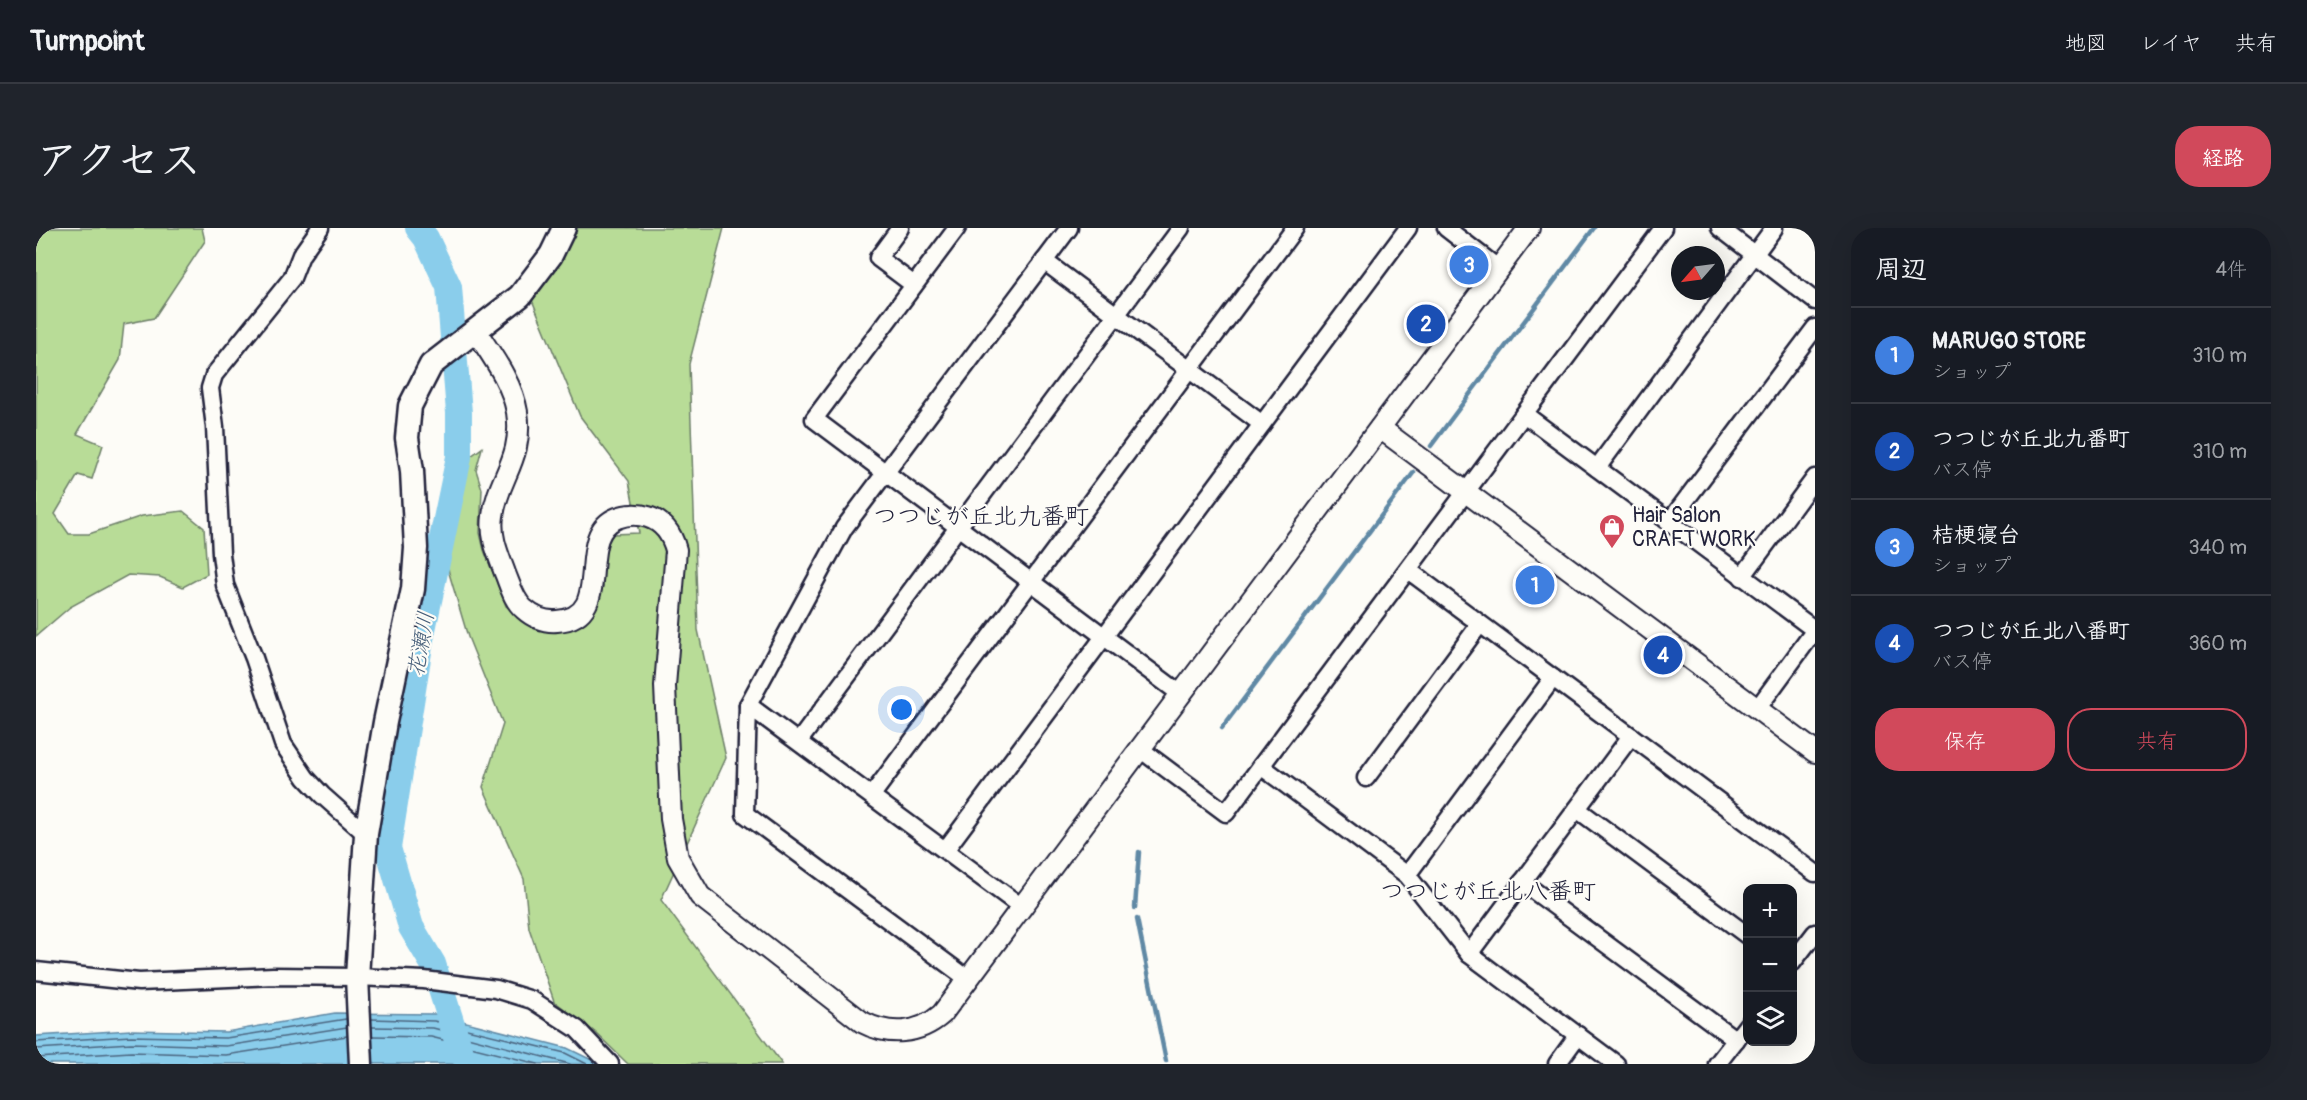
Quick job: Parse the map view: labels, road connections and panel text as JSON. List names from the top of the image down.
{
  "districts": ["つつじが丘北九番町", "つつじが丘北八番町"],
  "water": ["花瀬川"],
  "places": {
    "shop": ["Hair Salon CRAFT WORK"]
  },
  "north": "bottom left",
  "page": {
    "header": "Turnpoint",
    "nav": ["地図", "レイヤ", "共有"],
    "title": "アクセス",
    "buttons": [
      "経路",
      ["保存", "共有"]
    ],
    "heading": ["周辺", "4件"],
    "pins": [
      "3",
      "2",
      "1",
      "4"
    ],
    "list": [
      {
        "mark": "1",
        "name": "MARUGO STORE",
        "note": "ショップ",
        "value": "310 m"
      },
      {
        "mark": "2",
        "name": "つつじが丘北九番町",
        "note": "バス停",
        "value": "310 m"
      },
      {
        "mark": "3",
        "name": "桔梗寝台",
        "note": "ショップ",
        "value": "340 m"
      },
      {
        "mark": "4",
        "name": "つつじが丘北八番町",
        "note": "バス停",
        "value": "360 m"
      }
    ],
    "map_buttons": ["+", "−"]
  }
}
